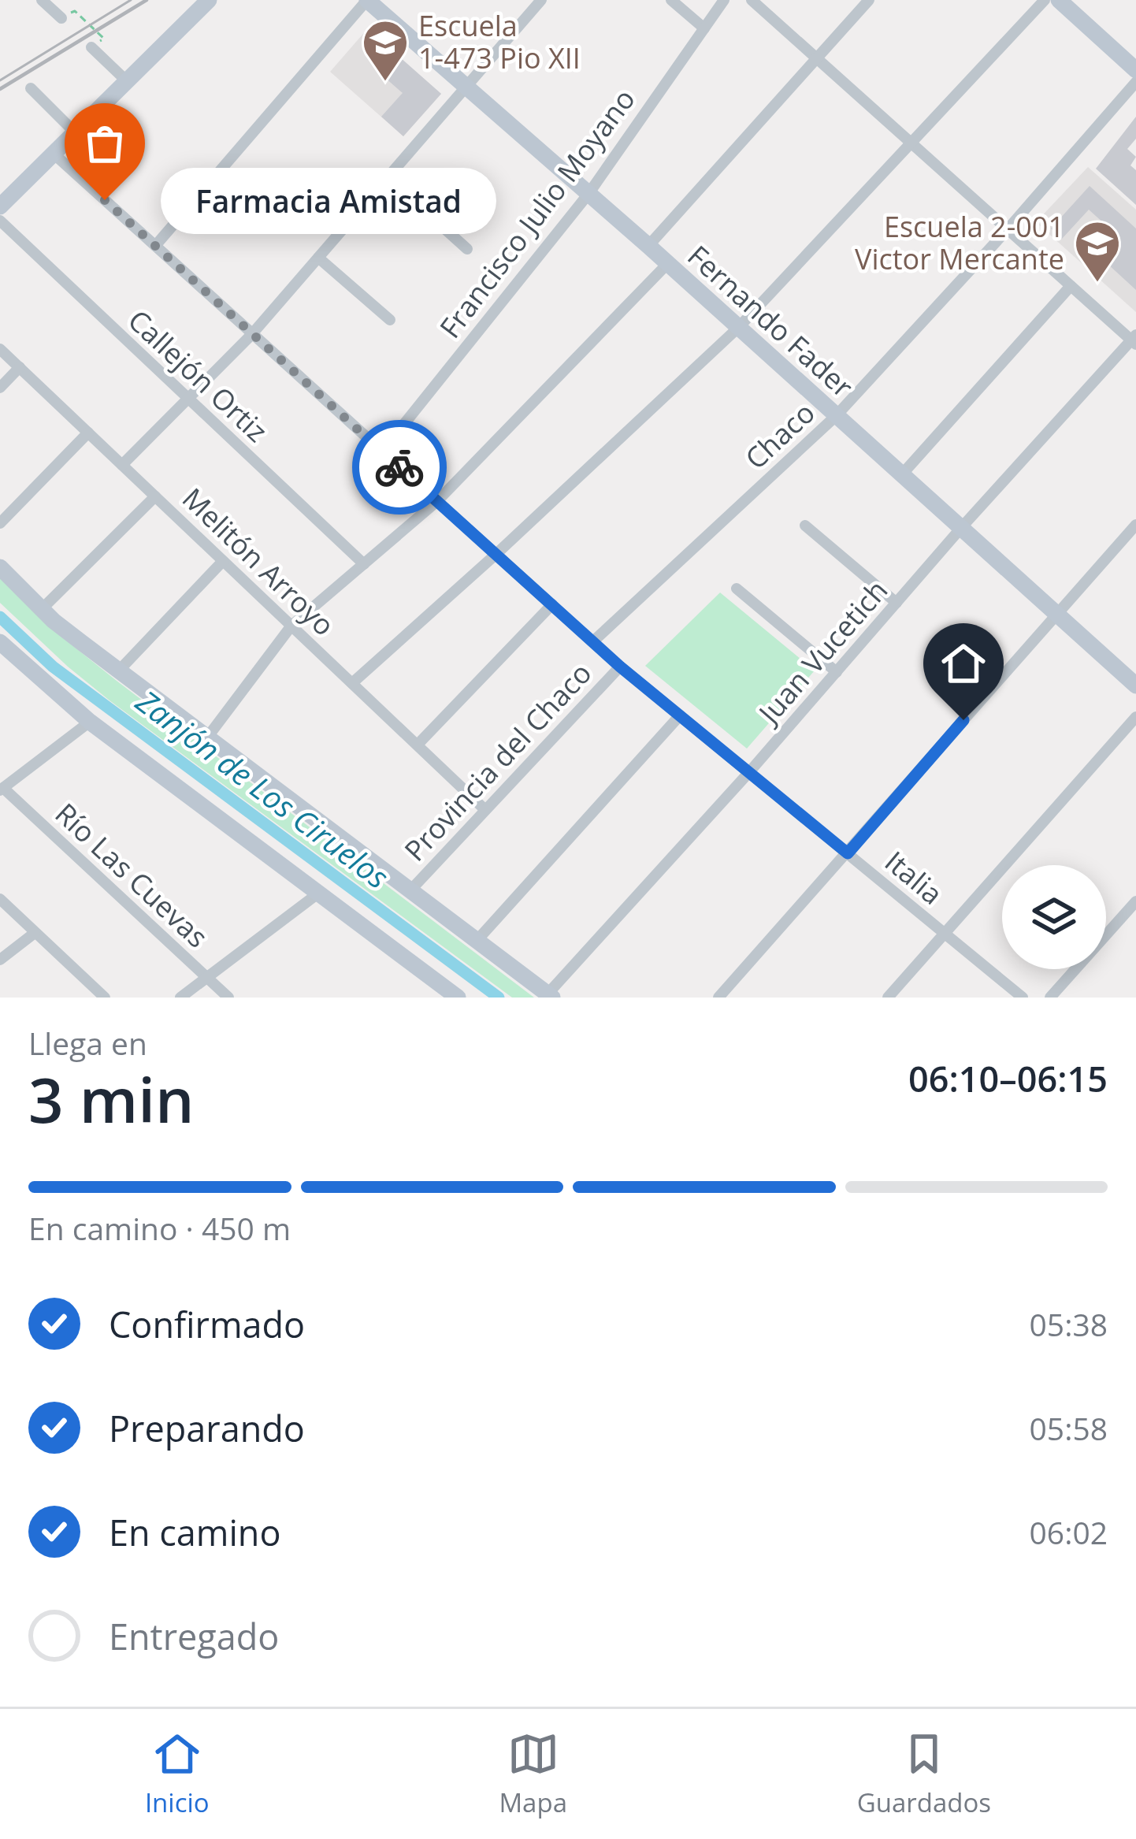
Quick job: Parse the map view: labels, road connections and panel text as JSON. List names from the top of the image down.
{
  "streets": {
    "street": [
      "Francisco Julio Moyano",
      "Fernando Fader",
      "Callejón Ortiz",
      "Chaco",
      "Melitón Arroyo",
      "Juan Vucetich",
      "Provincia del Chaco",
      "Río Las Cuevas",
      "Italia"
    ]
  },
  "crossings": [
    ["Francisco Julio Moyano", "Fernando Fader"],
    ["Francisco Julio Moyano", "Italia"],
    ["Fernando Fader", "Chaco"],
    ["Fernando Fader", "Juan Vucetich"],
    ["Chaco", "Italia"],
    ["Melitón Arroyo", "Provincia del Chaco"],
    ["Juan Vucetich", "Italia"],
    ["Provincia del Chaco", "Italia"]
  ],
  "water": ["Zanjón de Los Ciruelos"],
  "places": {
    "school or university": ["Escuela 1-473 Pio XII", "Escuela 2-001 Victor Mercante"],
    "other": ["Farmacia Amistad"]
  },
  "page": {
    "bubble": "Farmacia Amistad",
    "heading": ["3 min", "Llega en", "06:10–06:15"],
    "bar": "En camino · 450 m",
    "list": [
      ["Confirmado", "05:38"],
      ["Preparando", "05:58"],
      ["En camino", "06:02"],
      "Entregado"
    ],
    "tabs": ["Inicio", "Mapa", "Guardados"]
  }
}
